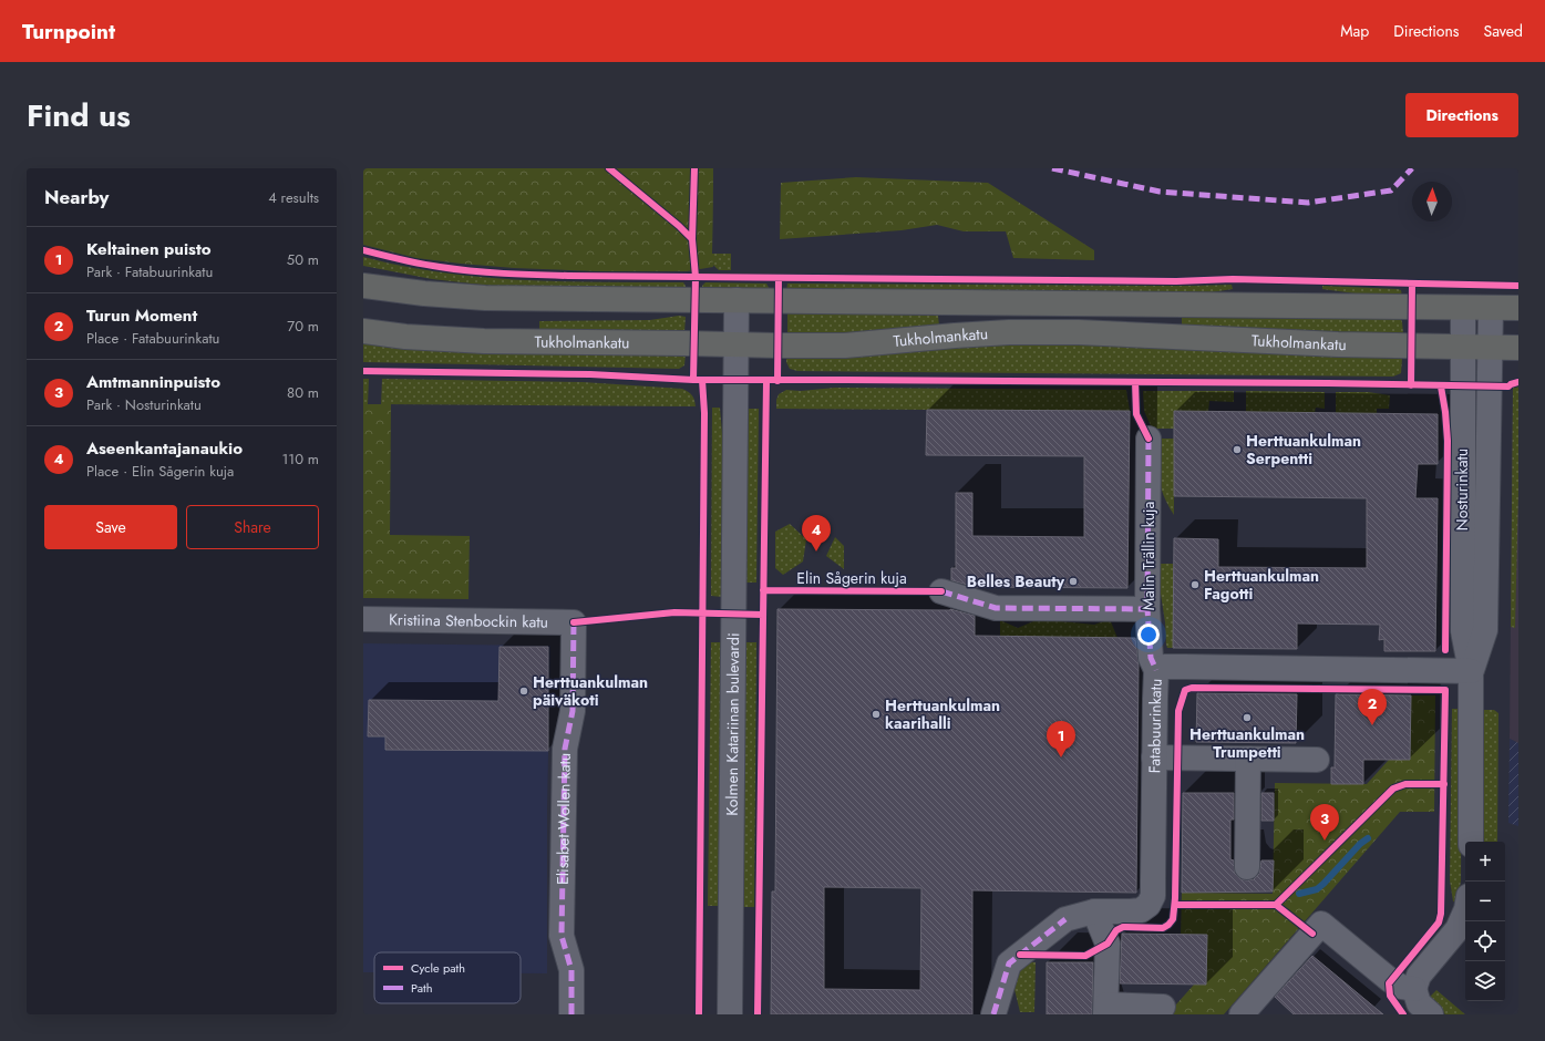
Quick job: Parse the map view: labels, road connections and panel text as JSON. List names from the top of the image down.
{
  "streets": {
    "main road": ["Tukholmankatu"],
    "street": [
      "Nosturinkatu",
      "Malin Trällin kuja",
      "Kristiina Stenbockin katu",
      "Kolmen Katariinan bulevardi",
      "Fatabuurinkatu",
      "Elisabet Wollen katu"
    ],
    "cycle path": ["Elin Sågerin kuja"]
  },
  "crossings": [
    ["Tukholmankatu", "Nosturinkatu"],
    ["Tukholmankatu", "Kolmen Katariinan bulevardi"],
    ["Nosturinkatu", "Fatabuurinkatu"],
    ["Malin Trällin kuja", "Fatabuurinkatu"],
    ["Kristiina Stenbockin katu", "Elisabet Wollen katu"]
  ],
  "places": [
    "Herttuankulman Serpentti",
    "Belles Beauty",
    "Herttuankulman Fagotti",
    "Herttuankulman päiväkoti",
    "Herttuankulman kaarihalli",
    "Herttuankulman Trumpetti"
  ],
  "legend": ["Cycle path", "Path"],
  "north": "top",
  "page": {
    "header": "Turnpoint",
    "nav": ["Map", "Directions", "Saved"],
    "title": "Find us",
    "buttons": [
      "Directions",
      ["Save", "Share"]
    ],
    "heading": ["Nearby", "4 results"],
    "list": [
      {
        "mark": "1",
        "name": "Keltainen puisto",
        "note": "Park · Fatabuurinkatu",
        "value": "50 m"
      },
      {
        "mark": "2",
        "name": "Turun Moment",
        "note": "Place · Fatabuurinkatu",
        "value": "70 m"
      },
      {
        "mark": "3",
        "name": "Amtmanninpuisto",
        "note": "Park · Nosturinkatu",
        "value": "80 m"
      },
      {
        "mark": "4",
        "name": "Aseenkantajanaukio",
        "note": "Place · Elin Sågerin kuja",
        "value": "110 m"
      }
    ],
    "pins": [
      "4",
      "2",
      "1",
      "3"
    ],
    "map_buttons": ["+", "−"]
  }
}
